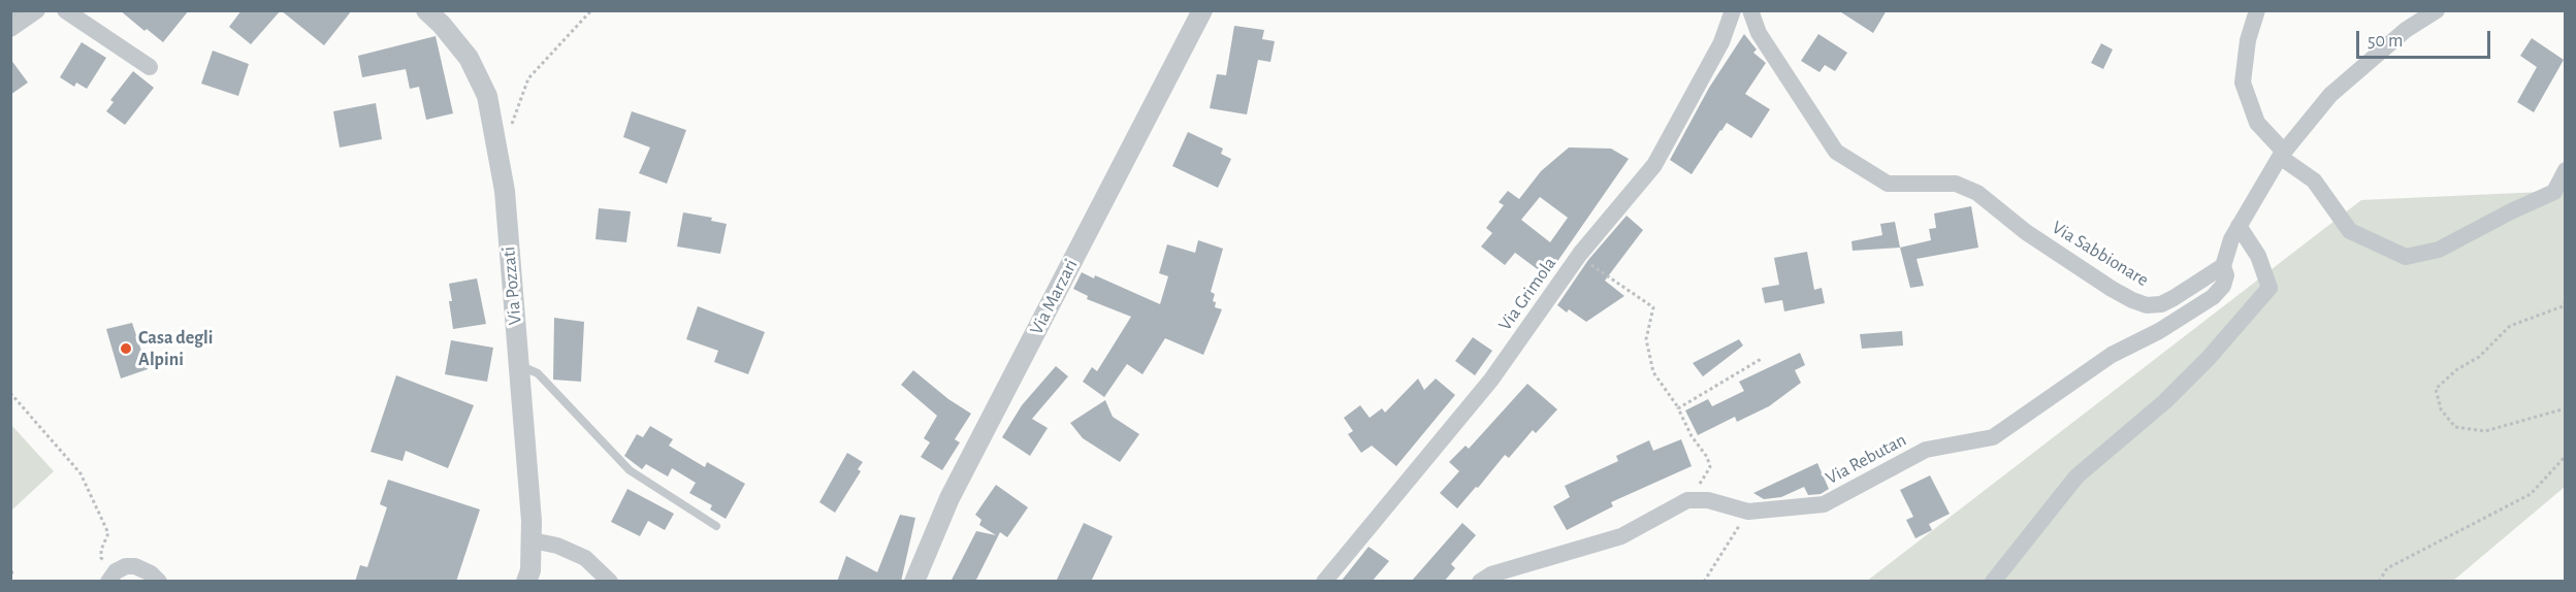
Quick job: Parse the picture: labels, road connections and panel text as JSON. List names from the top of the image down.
{
  "streets": {
    "street": [
      "Via Sabbionare",
      "Via Pozzati",
      "Via Grimola",
      "Via Marzari",
      "Via Rebutan"
    ]
  },
  "crossings": [
    ["Via Sabbionare", "Via Rebutan"]
  ],
  "places": ["Casa degli Alpini"],
  "scale_bar": "50 m"
}
